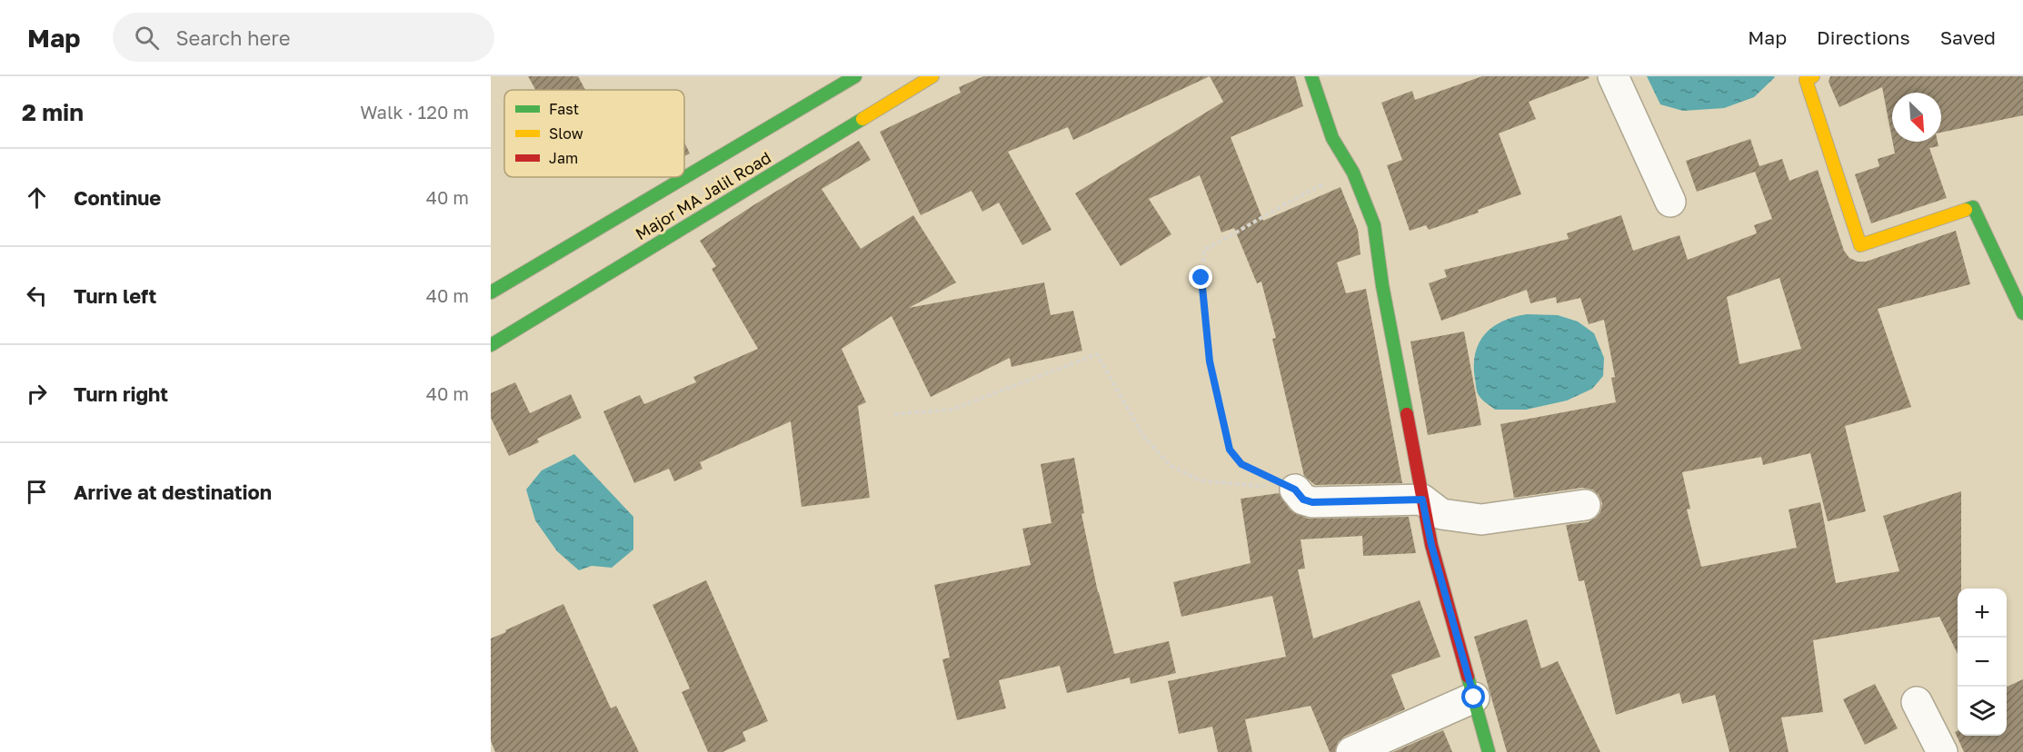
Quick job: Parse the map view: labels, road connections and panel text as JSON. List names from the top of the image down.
{
  "streets": {
    "street": ["Major MA Jalil Road"]
  },
  "legend": ["Fast", "Slow", "Jam"],
  "north": "bottom right",
  "page": {
    "header": "Map",
    "search": "Search here",
    "nav": ["Map", "Directions", "Saved"],
    "heading": ["2 min", "Walk · 120 m"],
    "list": [
      ["Continue", "40 m"],
      ["Turn left", "40 m"],
      ["Turn right", "40 m"],
      "Arrive at destination"
    ],
    "map_buttons": ["+", "−"]
  }
}
